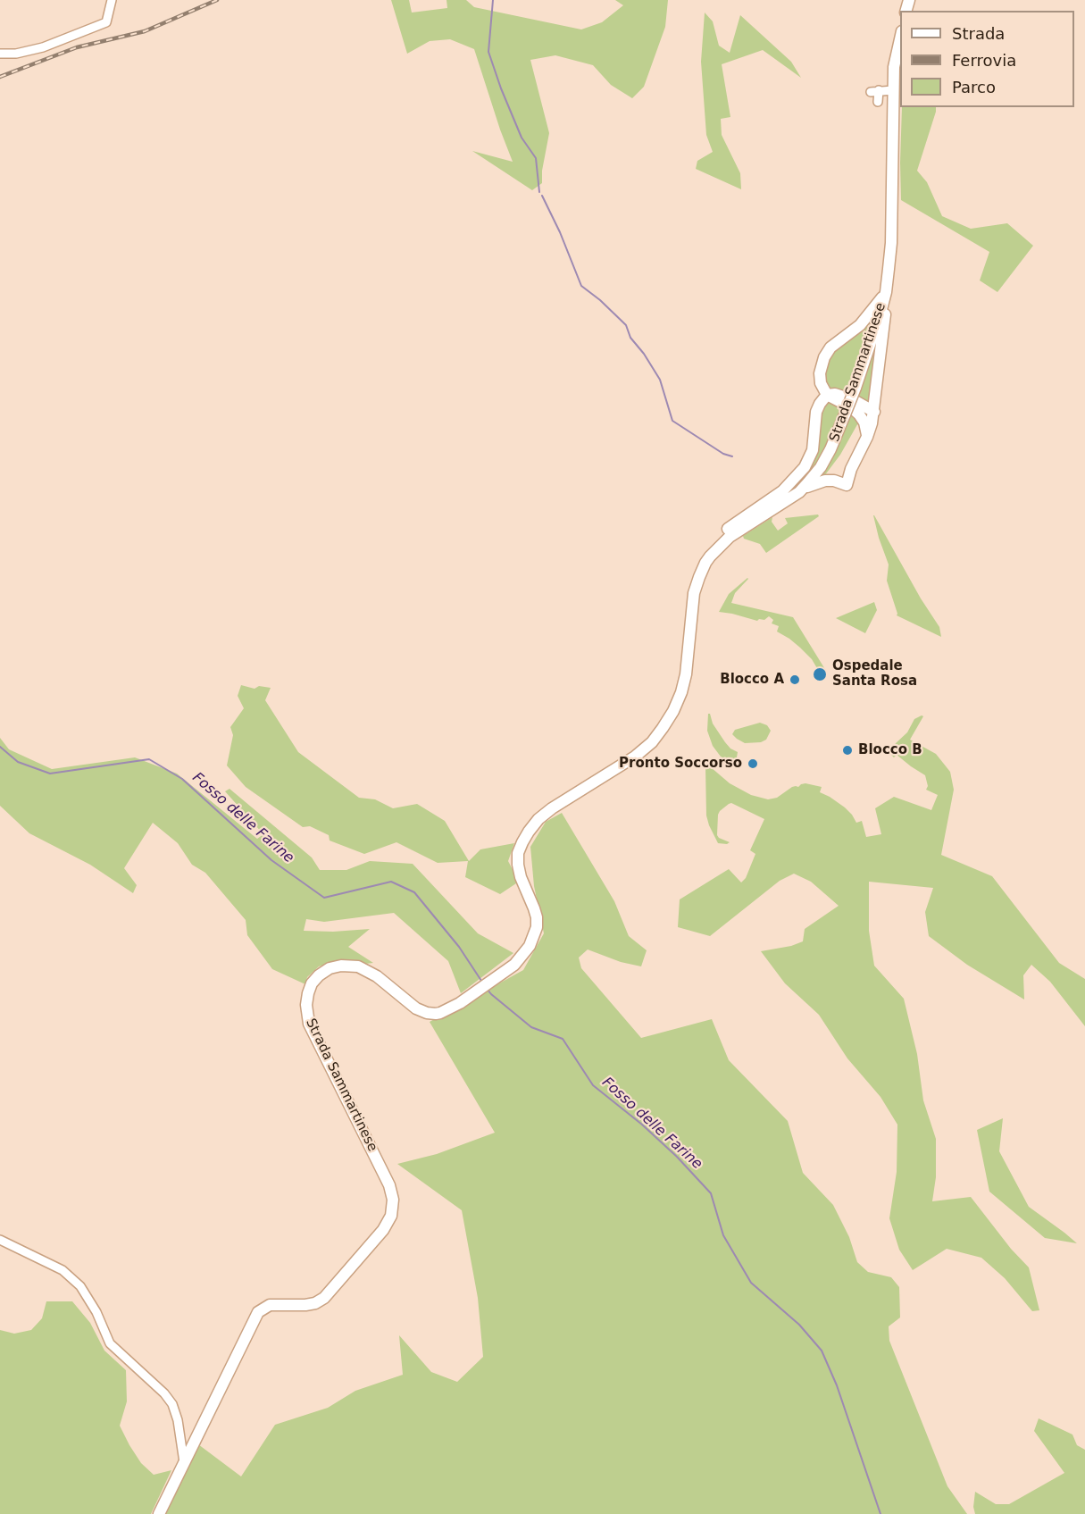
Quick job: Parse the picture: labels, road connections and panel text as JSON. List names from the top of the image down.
{
  "streets": {
    "main road": ["Strada Sammartinese"]
  },
  "water": ["Fosso delle Farine"],
  "places": [
    "Ospedale Santa Rosa",
    "Blocco A",
    "Blocco B",
    "Pronto Soccorso"
  ],
  "legend": ["Strada", "Ferrovia", "Parco"]
}
